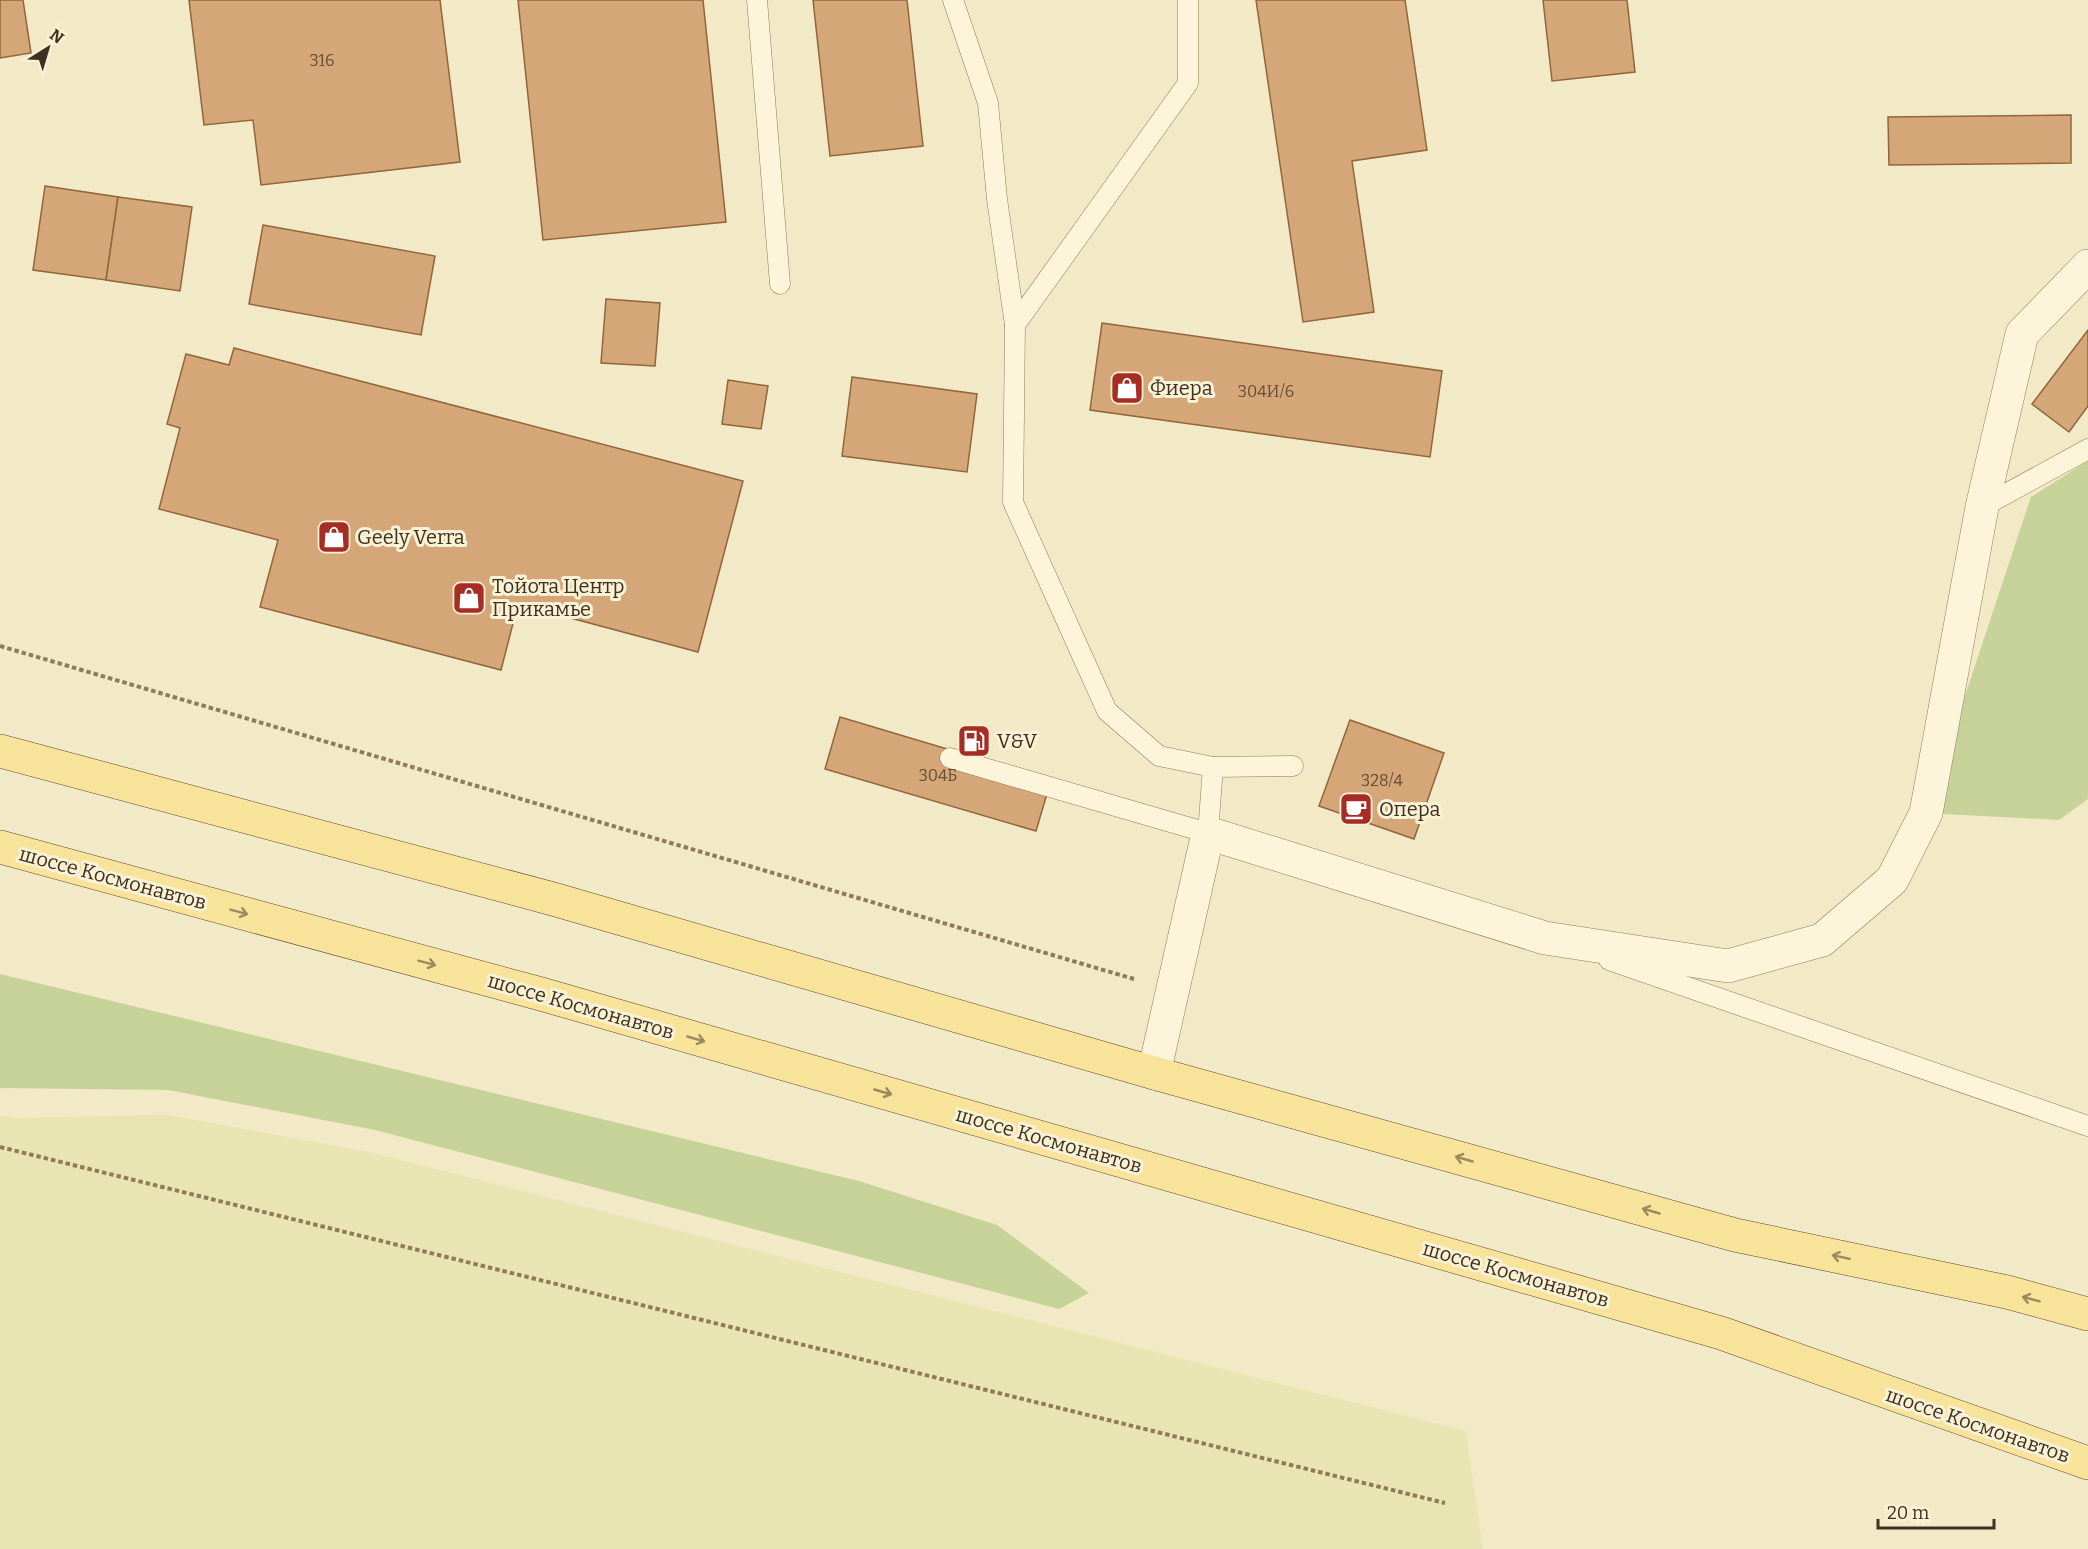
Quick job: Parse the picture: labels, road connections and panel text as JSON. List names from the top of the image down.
{
  "streets": {
    "main road": ["шоссе Космонавтов"]
  },
  "places": {
    "shop": ["Фиера", "Geely Verra", "Тойота Центр Прикамье"],
    "fuel station": ["V&V"],
    "cafe": ["Опера"]
  },
  "house_numbers": [
    "316",
    "304И/6",
    "304Б",
    "328/4"
  ],
  "scale_bar": "20 m",
  "north": "top right"
}
